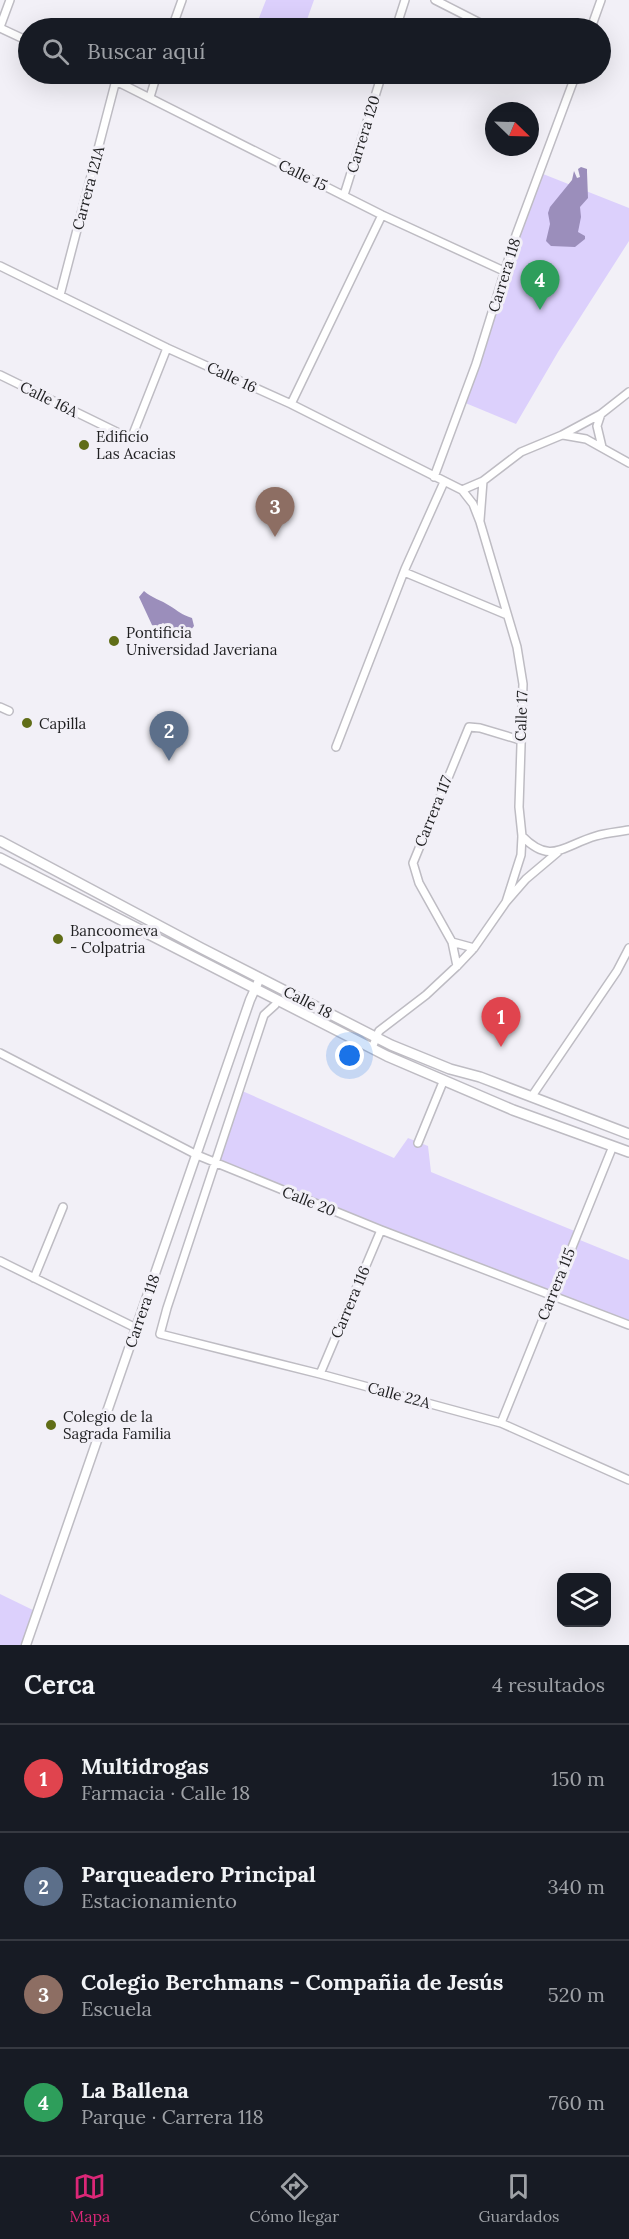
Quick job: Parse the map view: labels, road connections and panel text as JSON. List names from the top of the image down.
{
  "streets": {
    "main road": ["Calle 18"],
    "street": [
      "Carrera 120",
      "Calle 15",
      "Carrera 121A",
      "Carrera 118",
      "Calle 16",
      "Calle 16A",
      "Calle 17",
      "Carrera 117",
      "Calle 20",
      "Carrera 115",
      "Carrera 116",
      "Calle 22A"
    ]
  },
  "crossings": [
    ["Carrera 120", "Calle 15"],
    ["Calle 15", "Carrera 118"],
    ["Carrera 121A", "Calle 16"],
    ["Carrera 118", "Calle 16"],
    ["Carrera 118", "Calle 18"],
    ["Carrera 118", "Calle 20"],
    ["Calle 16", "Calle 16A"],
    ["Calle 16", "Calle 17"],
    ["Calle 17", "Carrera 117"],
    ["Calle 18", "Carrera 115"],
    ["Calle 20", "Carrera 115"],
    ["Calle 20", "Carrera 116"],
    ["Calle 20", "Calle 22A"],
    ["Carrera 115", "Calle 22A"],
    ["Carrera 116", "Calle 22A"]
  ],
  "places": [
    "Edificio Las Acacias",
    "Pontificia Universidad Javeriana",
    "Capilla",
    "Bancoomeva - Colpatria",
    "Colegio de la Sagrada Familia"
  ],
  "north": "bottom right",
  "page": {
    "search": "Buscar aquí",
    "pins": [
      "4",
      "3",
      "2",
      "1"
    ],
    "heading": ["Cerca", "4 resultados"],
    "list": [
      {
        "mark": "1",
        "name": "Multidrogas",
        "note": "Farmacia · Calle 18",
        "value": "150 m"
      },
      {
        "mark": "2",
        "name": "Parqueadero Principal",
        "note": "Estacionamiento",
        "value": "340 m"
      },
      {
        "mark": "3",
        "name": "Colegio Berchmans - Compañia de Jesús",
        "note": "Escuela",
        "value": "520 m"
      },
      {
        "mark": "4",
        "name": "La Ballena",
        "note": "Parque · Carrera 118",
        "value": "760 m"
      }
    ],
    "nav": ["Mapa", "Cómo llegar", "Guardados"]
  }
}
